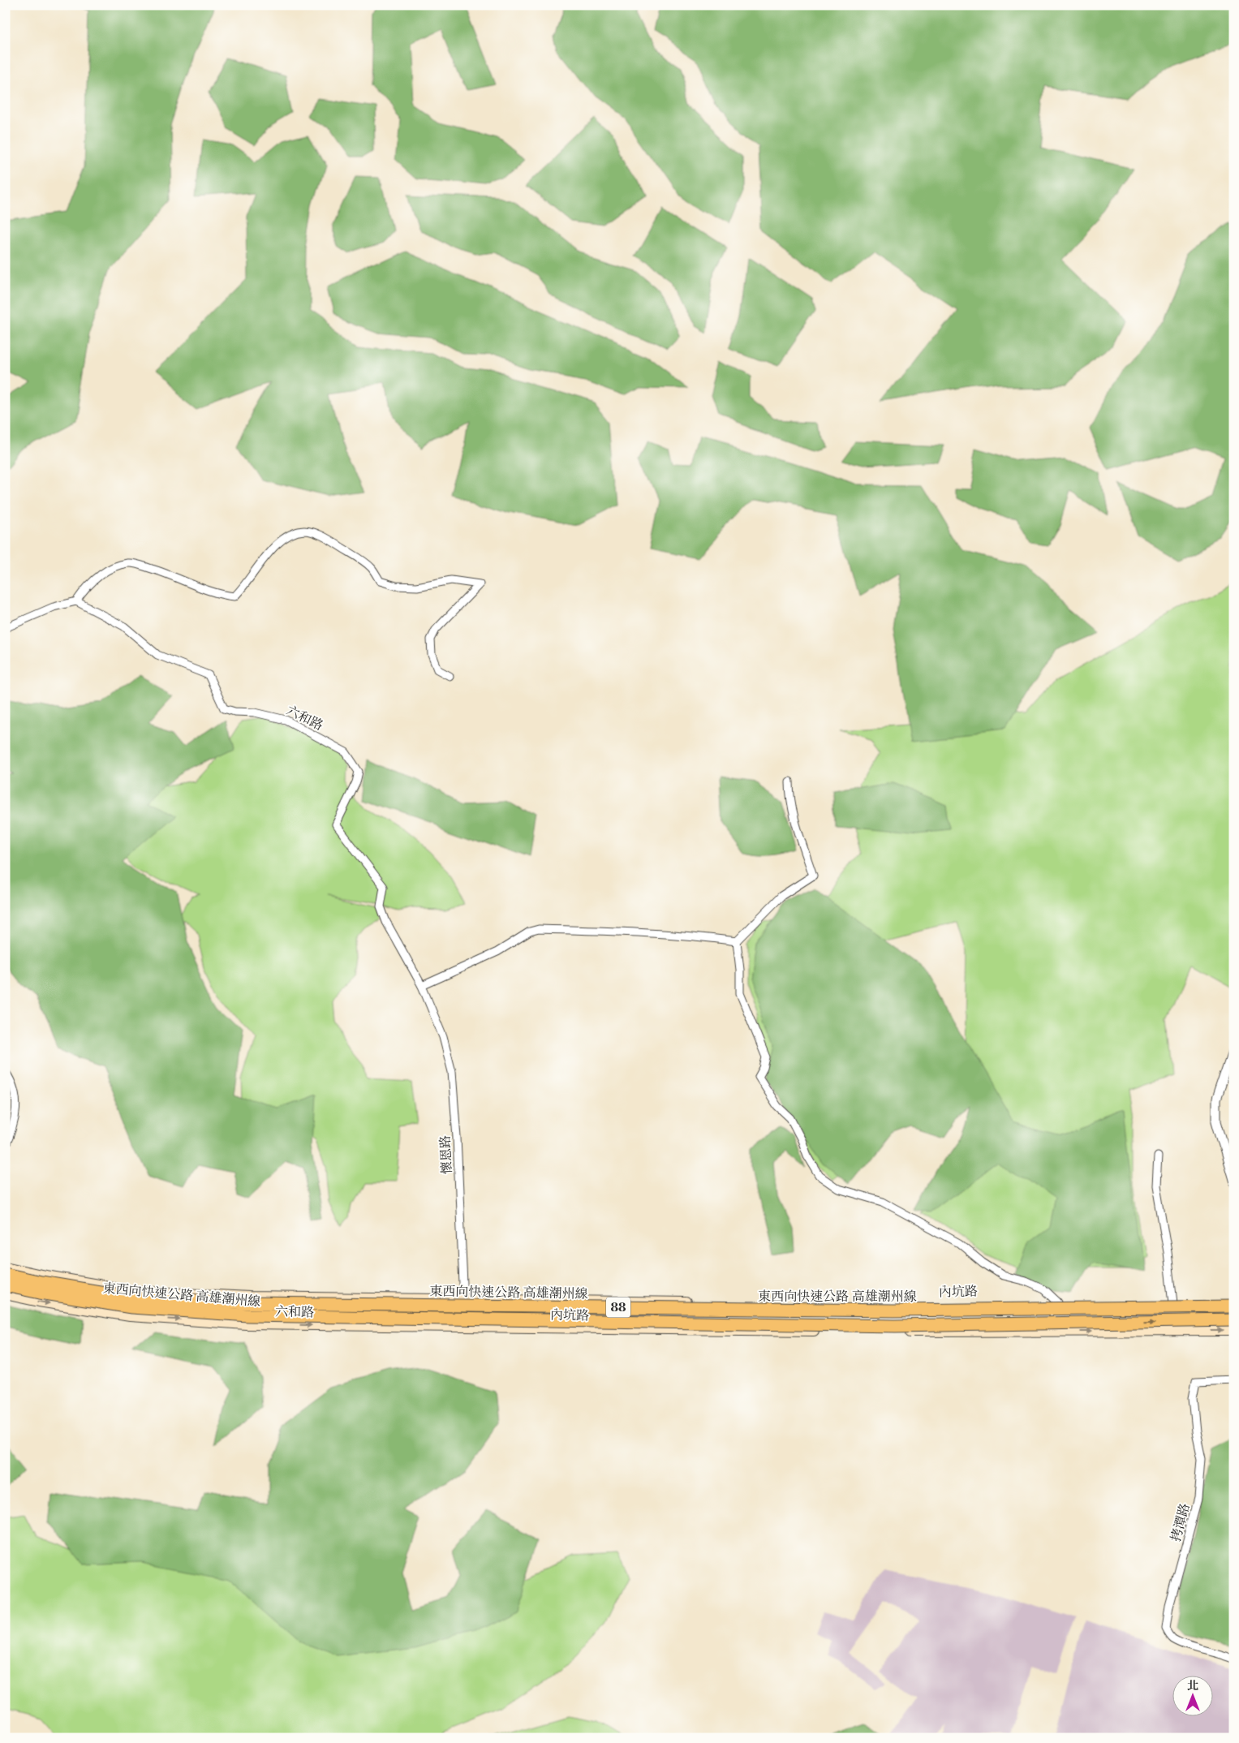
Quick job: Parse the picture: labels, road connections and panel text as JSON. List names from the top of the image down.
{
  "streets": {
    "highway": ["東西向快速公路 高雄潮州線", "88"],
    "main road": ["六和路", "內坑路"],
    "street": ["懷恩路", "拷潭路"]
  },
  "crossings": [
    ["六和路", "懷恩路"],
    ["六和路", "內坑路"],
    ["懷恩路", "內坑路"]
  ],
  "north": "top"
}
